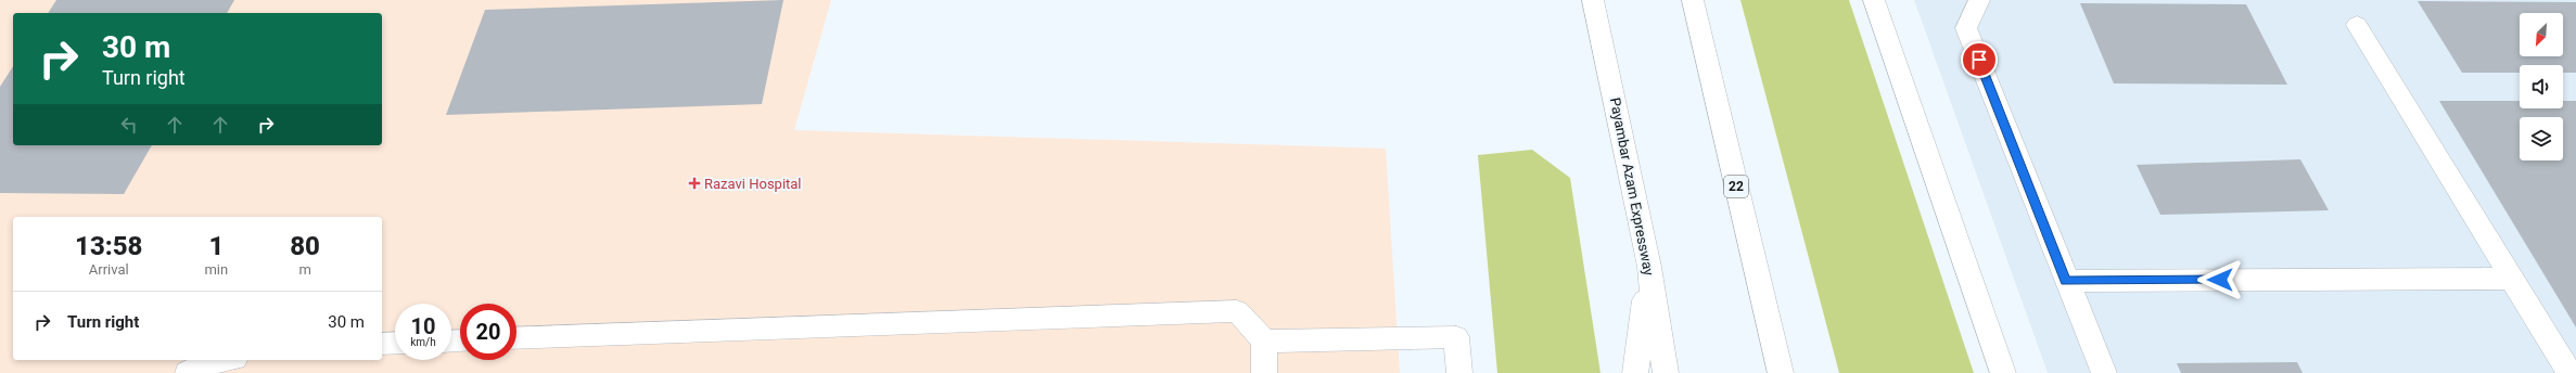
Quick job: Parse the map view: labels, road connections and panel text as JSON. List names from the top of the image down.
{
  "streets": {
    "main road": ["Payambar Azam Expressway", "22"]
  },
  "places": {
    "health": ["Razavi Hospital"]
  },
  "north": "bottom left",
  "page": {
    "turn": ["30 m", "Turn right"],
    "eta": [
      "13:58",
      "Arrival",
      "1",
      "min",
      "80",
      "m"
    ],
    "list": [
      {
        "name": "Turn right",
        "value": "30 m"
      }
    ],
    "speed": "10 km/h",
    "limit": "20"
  }
}
